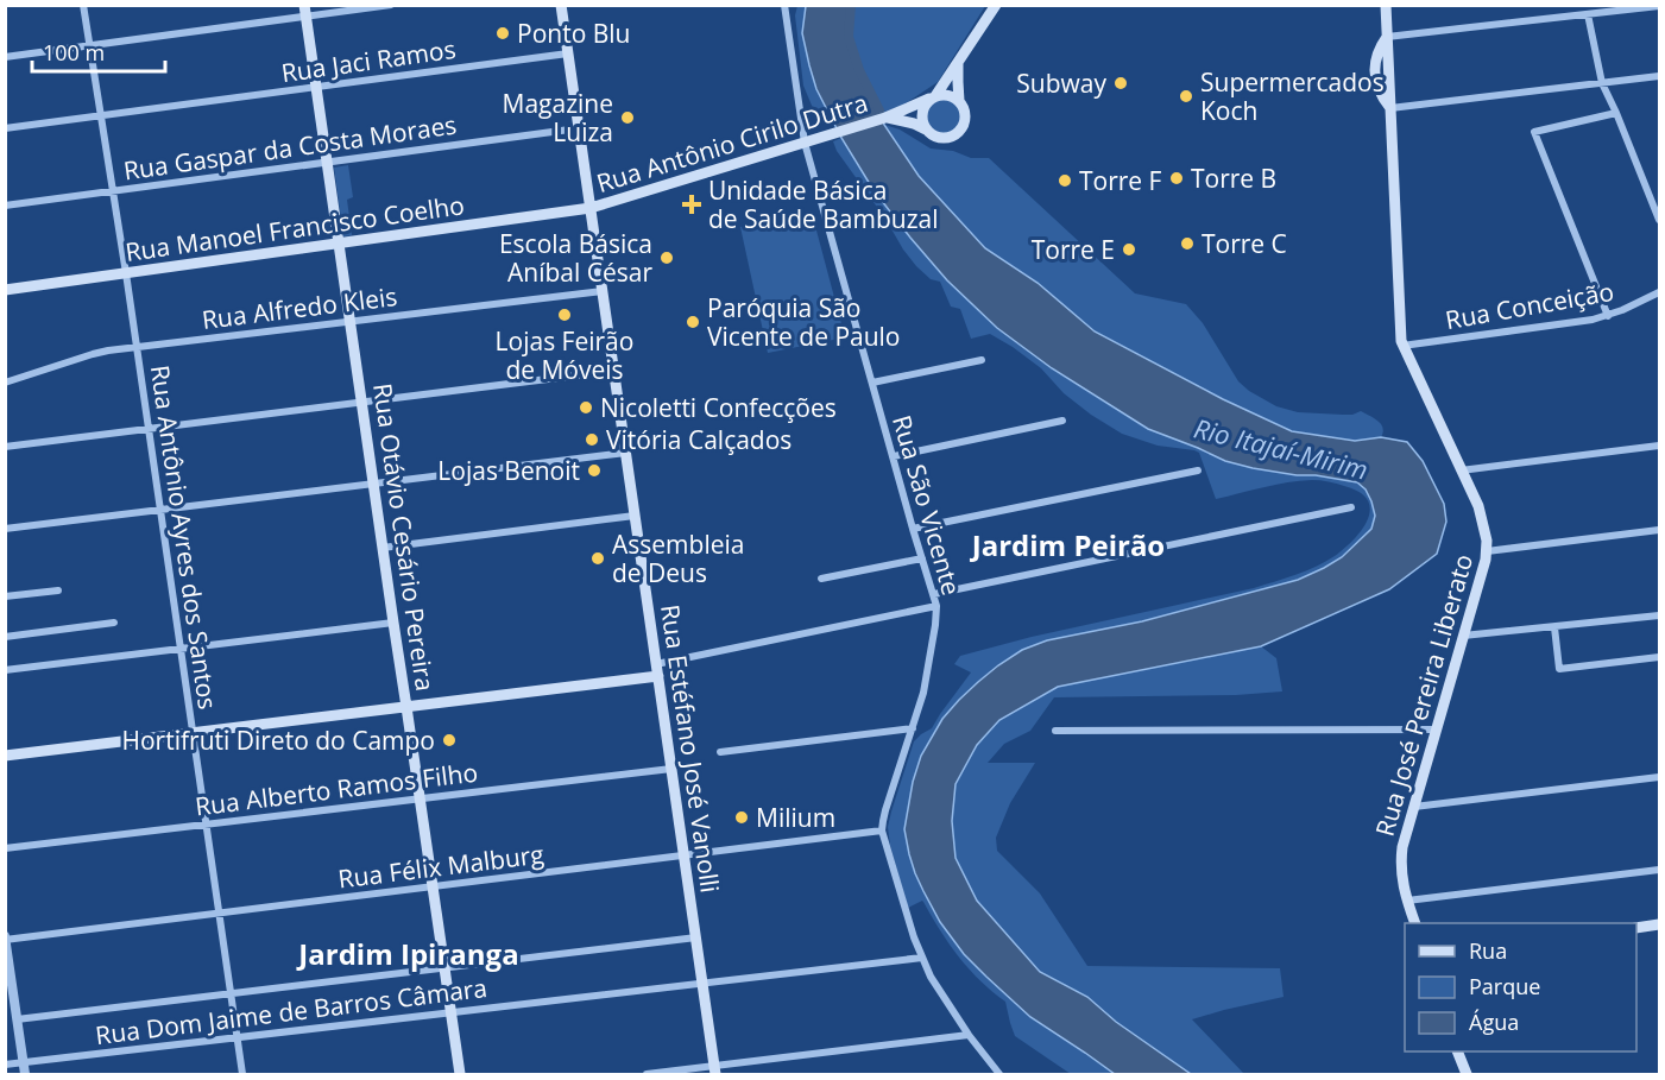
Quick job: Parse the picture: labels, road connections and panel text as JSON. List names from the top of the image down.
{
  "streets": {
    "main road": [
      "Rua Antônio Cirilo Dutra",
      "Rua Manoel Francisco Coelho",
      "Rua Otávio Cesário Pereira",
      "Rua José Pereira Liberato",
      "Rua Estéfano José Vanolli"
    ],
    "street": [
      "Rua Jaci Ramos",
      "Rua Gaspar da Costa Moraes",
      "Rua Conceição",
      "Rua Alfredo Kleis",
      "Rua São Vicente",
      "Rua Antônio Ayres dos Santos",
      "Rua Alberto Ramos Filho",
      "Rua Félix Malburg",
      "Rua Dom Jaime de Barros Câmara"
    ]
  },
  "crossings": [
    ["Rua Jaci Ramos", "Rua Antônio Ayres dos Santos"],
    ["Rua Jaci Ramos", "Rua Otávio Cesário Pereira"],
    ["Rua Jaci Ramos", "Rua Estéfano José Vanolli"],
    ["Rua Antônio Cirilo Dutra", "Rua Manoel Francisco Coelho"],
    ["Rua Antônio Cirilo Dutra", "Rua São Vicente"],
    ["Rua Antônio Cirilo Dutra", "Rua Estéfano José Vanolli"],
    ["Rua Gaspar da Costa Moraes", "Rua Antônio Ayres dos Santos"],
    ["Rua Gaspar da Costa Moraes", "Rua Otávio Cesário Pereira"],
    ["Rua Gaspar da Costa Moraes", "Rua Estéfano José Vanolli"],
    ["Rua Manoel Francisco Coelho", "Rua Antônio Ayres dos Santos"],
    ["Rua Manoel Francisco Coelho", "Rua Otávio Cesário Pereira"],
    ["Rua Manoel Francisco Coelho", "Rua Estéfano José Vanolli"],
    ["Rua Conceição", "Rua José Pereira Liberato"],
    ["Rua Alfredo Kleis", "Rua Antônio Ayres dos Santos"],
    ["Rua Alfredo Kleis", "Rua Otávio Cesário Pereira"],
    ["Rua Alfredo Kleis", "Rua Estéfano José Vanolli"],
    ["Rua São Vicente", "Rua Félix Malburg"],
    ["Rua Antônio Ayres dos Santos", "Rua Alberto Ramos Filho"],
    ["Rua Antônio Ayres dos Santos", "Rua Félix Malburg"],
    ["Rua Antônio Ayres dos Santos", "Rua Dom Jaime de Barros Câmara"],
    ["Rua Otávio Cesário Pereira", "Rua Alberto Ramos Filho"],
    ["Rua Otávio Cesário Pereira", "Rua Félix Malburg"],
    ["Rua Otávio Cesário Pereira", "Rua Dom Jaime de Barros Câmara"],
    ["Rua Estéfano José Vanolli", "Rua Alberto Ramos Filho"],
    ["Rua Estéfano José Vanolli", "Rua Félix Malburg"],
    ["Rua Estéfano José Vanolli", "Rua Dom Jaime de Barros Câmara"]
  ],
  "districts": ["Jardim Peirão", "Jardim Ipiranga"],
  "water": ["Rio Itajaí-Mirim"],
  "places": {
    "other": [
      "Ponto Blu",
      "Subway",
      "Supermercados Koch",
      "Magazine Luiza",
      "Torre B",
      "Torre F",
      "Torre C",
      "Torre E",
      "Escola Básica Aníbal César",
      "Lojas Feirão de Móveis",
      "Paróquia São Vicente de Paulo",
      "Nicoletti Confecções",
      "Vitória Calçados",
      "Lojas Benoit",
      "Assembleia de Deus",
      "Hortifruti Direto do Campo",
      "Milium"
    ],
    "health": ["Unidade Básica de Saúde Bambuzal"]
  },
  "legend": ["Rua", "Parque", "Água"],
  "scale_bar": "100 m"
}
